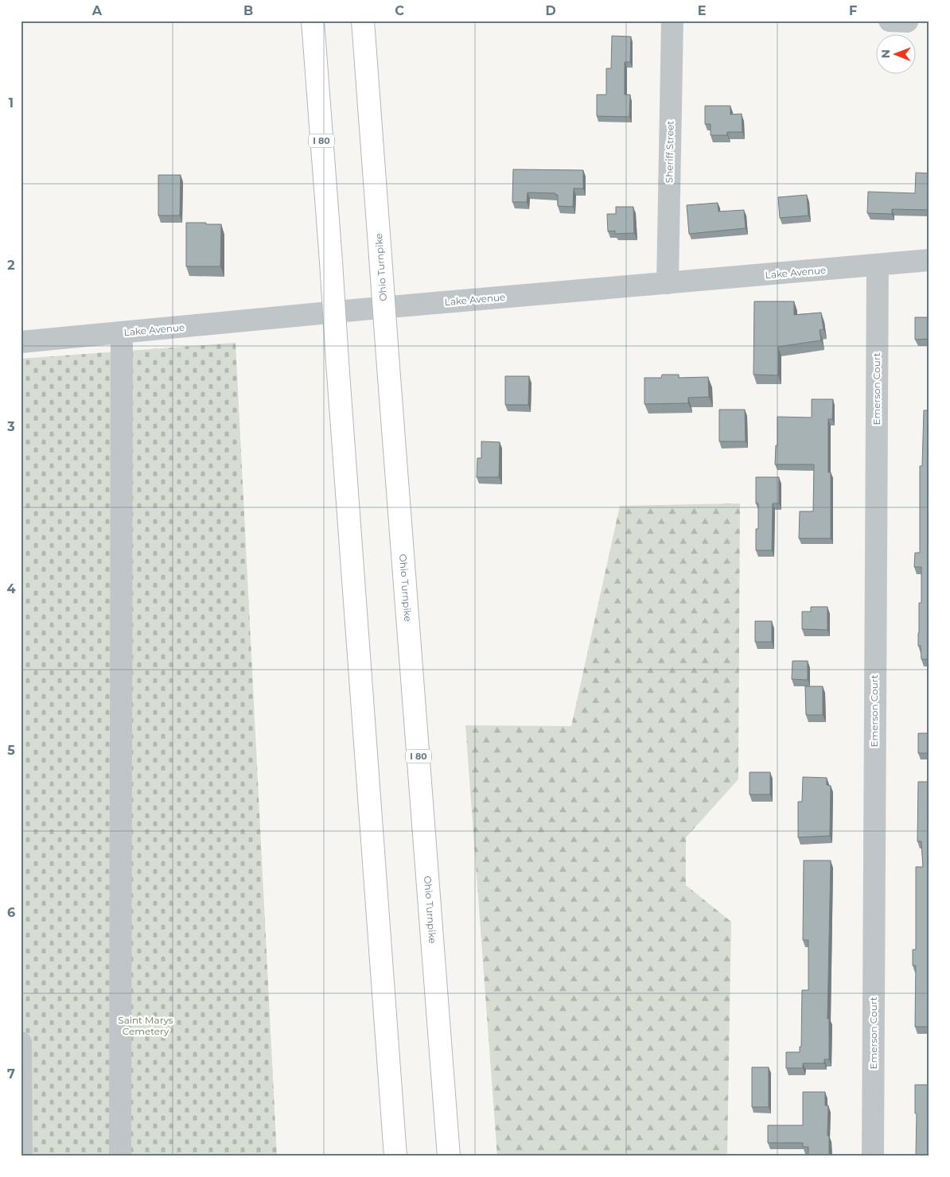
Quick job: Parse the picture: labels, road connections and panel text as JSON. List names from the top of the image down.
{
  "streets": {
    "highway": ["I 80", "Ohio Turnpike"],
    "street": ["Sheriff Street", "Lake Avenue", "Emerson Court"]
  },
  "crossings": [
    ["Sheriff Street", "Lake Avenue"],
    ["Lake Avenue", "Emerson Court"]
  ],
  "parks": ["Saint Marys Cemetery"],
  "north": "left",
  "grid": {
    "columns": [
      "A",
      "B",
      "C",
      "D",
      "E",
      "F"
    ],
    "rows": [
      "1",
      "2",
      "3",
      "4",
      "5",
      "6",
      "7"
    ]
  }
}
